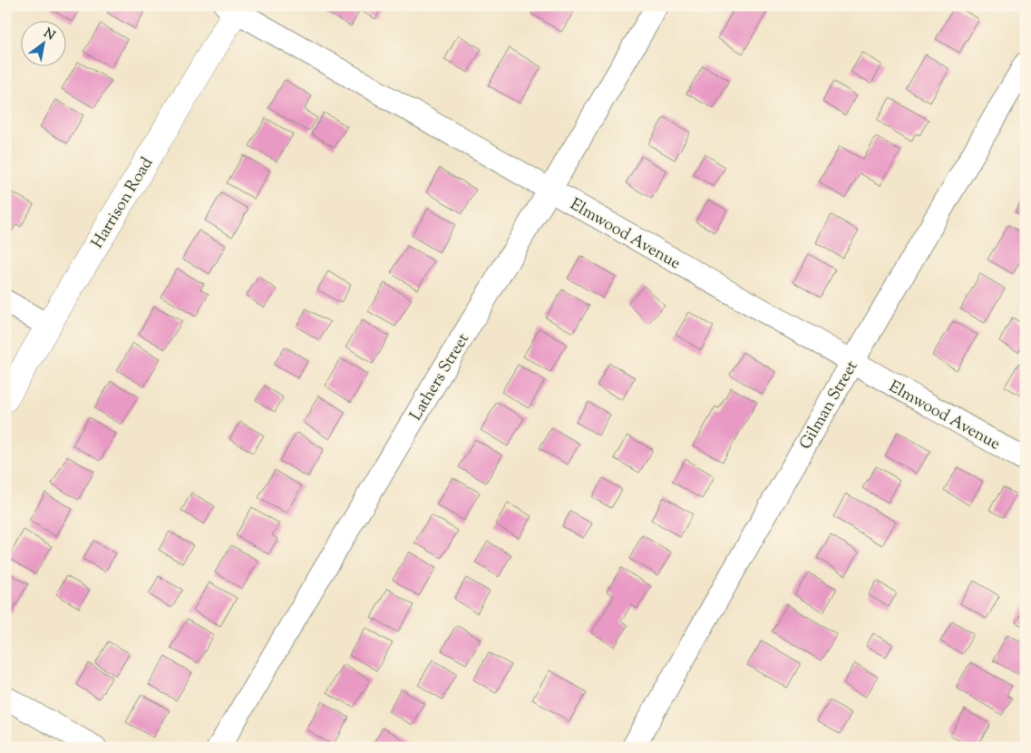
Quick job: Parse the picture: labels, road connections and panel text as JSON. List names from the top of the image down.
{
  "streets": {
    "street": [
      "Harrison Road",
      "Elmwood Avenue",
      "Lathers Street",
      "Gilman Street"
    ]
  },
  "crossings": [
    ["Harrison Road", "Elmwood Avenue"],
    ["Elmwood Avenue", "Lathers Street"],
    ["Elmwood Avenue", "Gilman Street"]
  ],
  "north": "top right"
}
